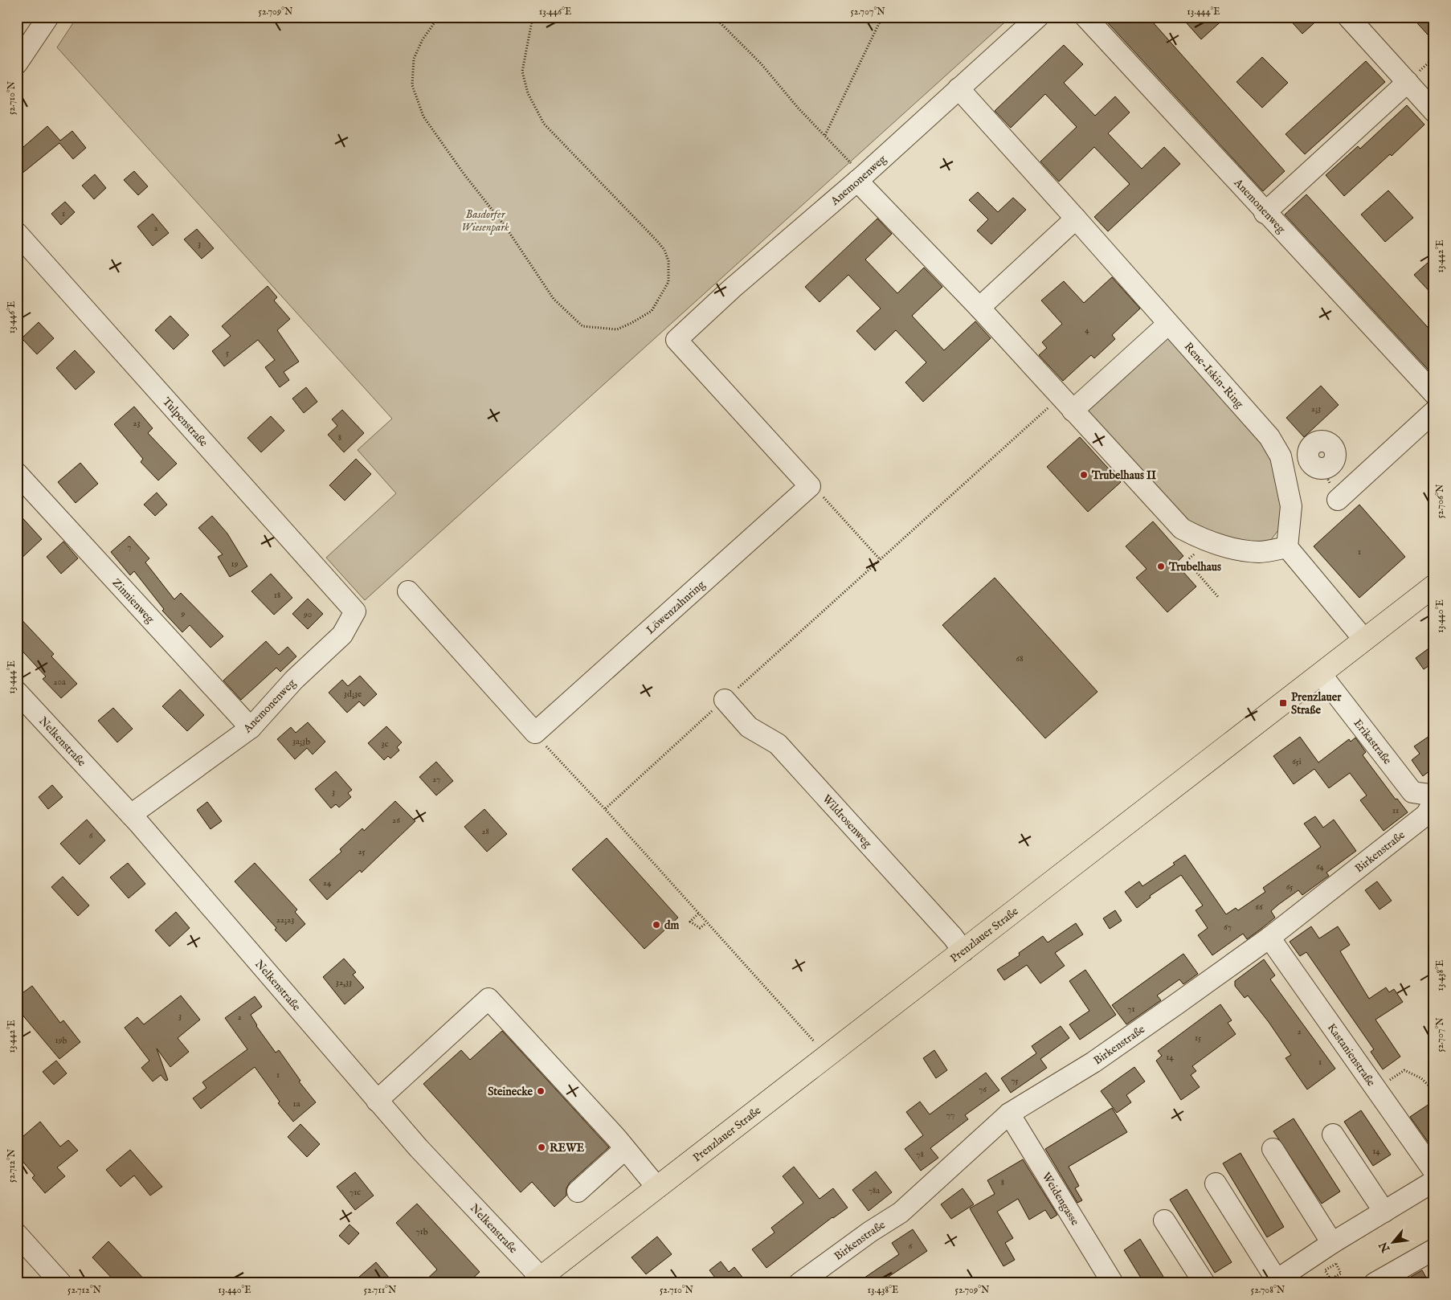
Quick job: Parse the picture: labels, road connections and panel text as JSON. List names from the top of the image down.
{
  "streets": {
    "main road": ["Prenzlauer Straße"],
    "street": [
      "Anemonenweg",
      "Rene-Iskin-Ring",
      "Tulpenstraße",
      "Zinnienweg",
      "Löwenzahnring",
      "Nelkenstraße",
      "Erikastraße",
      "Wildrosenweg",
      "Birkenstraße",
      "Kastanienstraße",
      "Weidengasse"
    ]
  },
  "crossings": [
    ["Anemonenweg", "Rene-Iskin-Ring"],
    ["Anemonenweg", "Tulpenstraße"],
    ["Anemonenweg", "Zinnienweg"],
    ["Anemonenweg", "Löwenzahnring"],
    ["Anemonenweg", "Nelkenstraße"],
    ["Nelkenstraße", "Prenzlauer Straße"],
    ["Erikastraße", "Prenzlauer Straße"],
    ["Wildrosenweg", "Prenzlauer Straße"],
    ["Birkenstraße", "Kastanienstraße"],
    ["Birkenstraße", "Weidengasse"]
  ],
  "parks": ["Basdorfer Wiesenpark"],
  "places": {
    "other": [
      "Trubelhaus II",
      "Trubelhaus",
      "dm",
      "Steinecke",
      "REWE"
    ],
    "transit": ["Prenzlauer Straße"]
  },
  "house_numbers": [
    "1",
    "2",
    "3",
    "4",
    "5",
    "2;3",
    "23",
    "8",
    "7",
    "1",
    "19",
    "18",
    "9",
    "90",
    "68",
    "20a",
    "3d;3e",
    "3a;3b",
    "3c",
    "65i",
    "27",
    "3",
    "11",
    "26",
    "28",
    "6",
    "25",
    "64",
    "24",
    "65",
    "66",
    "22;23",
    "67",
    "32,33",
    "71",
    "3",
    "2",
    "2",
    "15",
    "19b",
    "14",
    "1",
    "1",
    "75",
    "76",
    "1a",
    "77",
    "14",
    "78",
    "8",
    "78a",
    "71c",
    "71b",
    "6"
  ],
  "north": "bottom left",
  "coordinates": [
    "52.709°N",
    "13.446°E",
    "52.707°N",
    "13.444°E",
    "52.710°N",
    "13.442°E",
    "52.706°N",
    "13.440°E",
    "13.438°E",
    "52.712°N",
    "52.711°N",
    "52.708°N"
  ]
}
